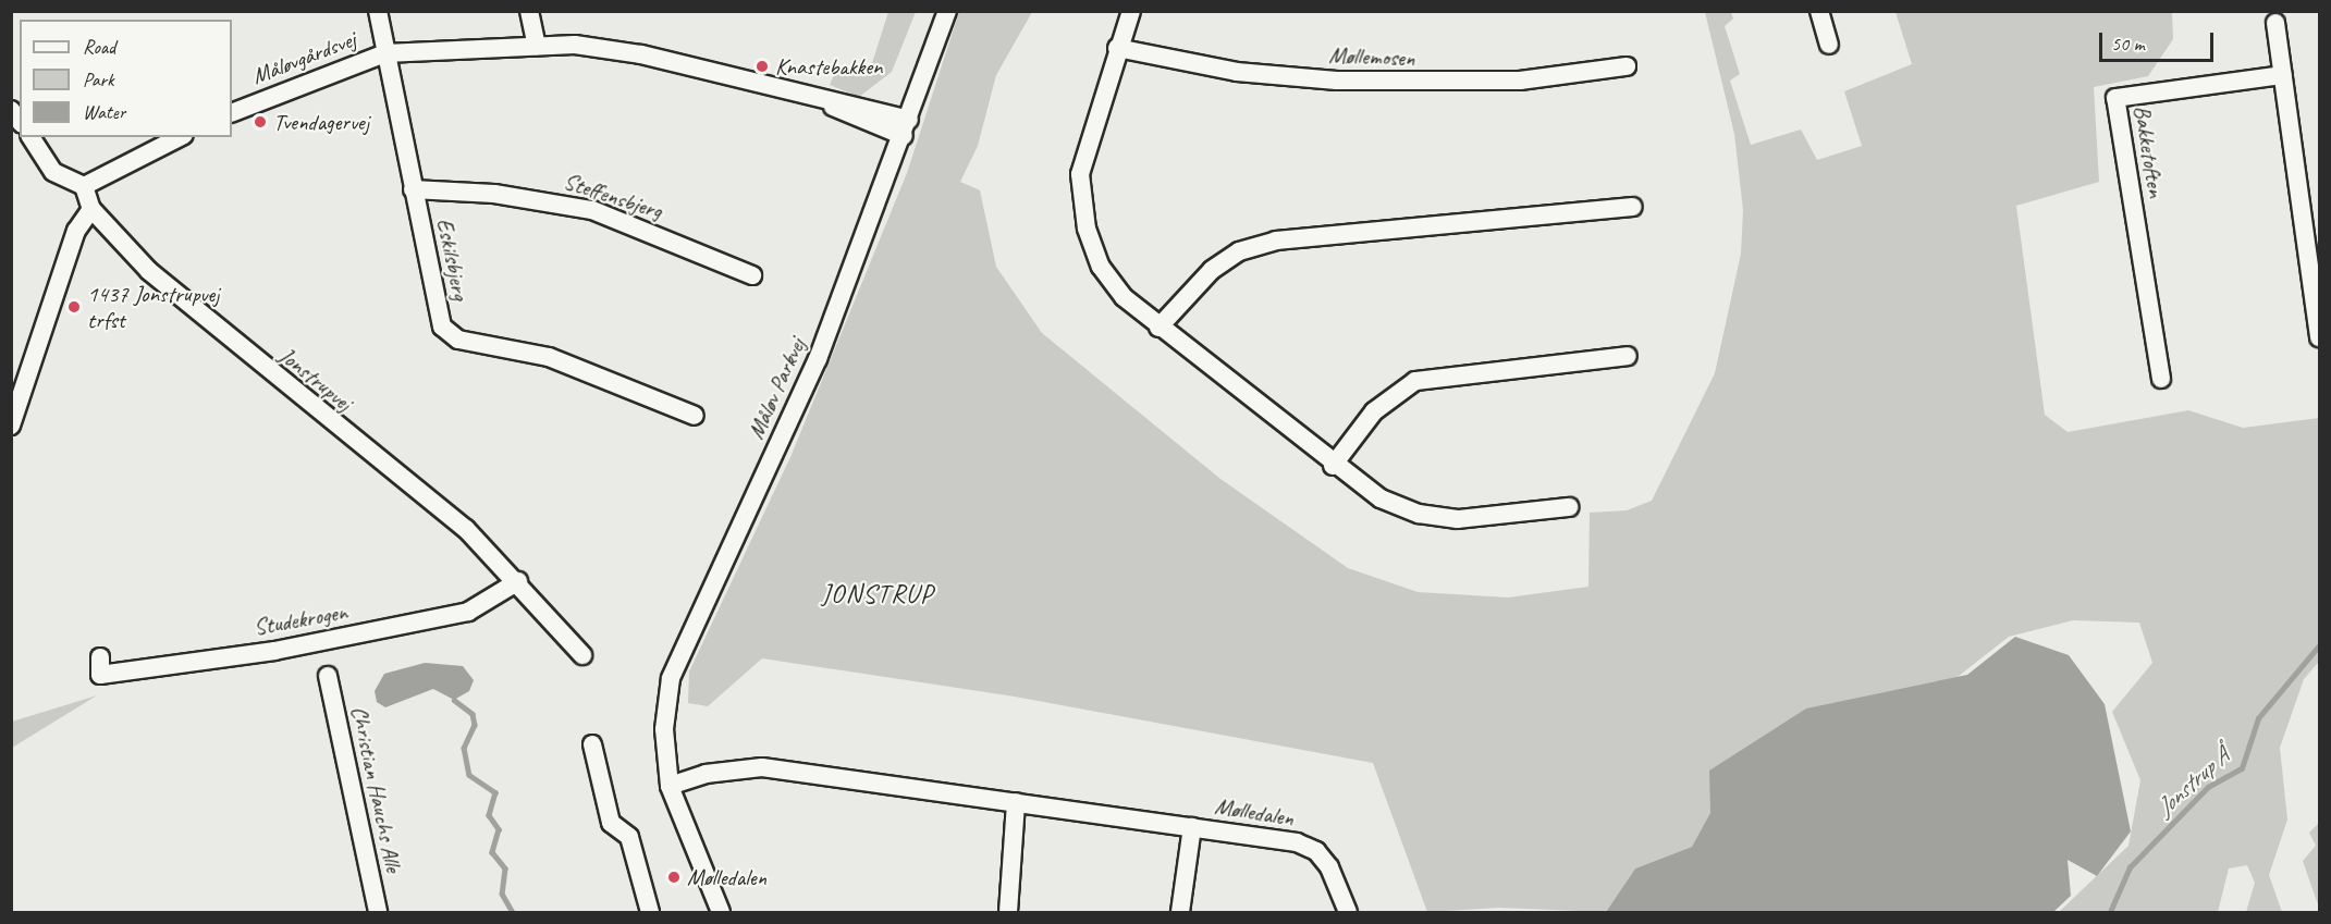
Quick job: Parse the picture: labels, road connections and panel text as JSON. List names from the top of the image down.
{
  "streets": {
    "street": [
      "Møllemosen",
      "Måløvgårdsvej",
      "Bakketoften",
      "Steffensbjerg",
      "Eskilsbjerg",
      "Jonstrupvej",
      "Måløv Parkvej",
      "Studekrogen",
      "Christian Hauchs Alle",
      "Mølledalen"
    ]
  },
  "crossings": [
    ["Måløvgårdsvej", "Eskilsbjerg"],
    ["Måløvgårdsvej", "Måløv Parkvej"],
    ["Steffensbjerg", "Eskilsbjerg"],
    ["Jonstrupvej", "Studekrogen"],
    ["Måløv Parkvej", "Mølledalen"]
  ],
  "districts": ["JONSTRUP"],
  "water": ["Jonstrup Å"],
  "places": [
    "Knastebakken",
    "Tvendagervej",
    "1437 Jonstrupvej trfst",
    "Mølledalen"
  ],
  "legend": ["Road", "Park", "Water"],
  "scale_bar": "50 m"
}
